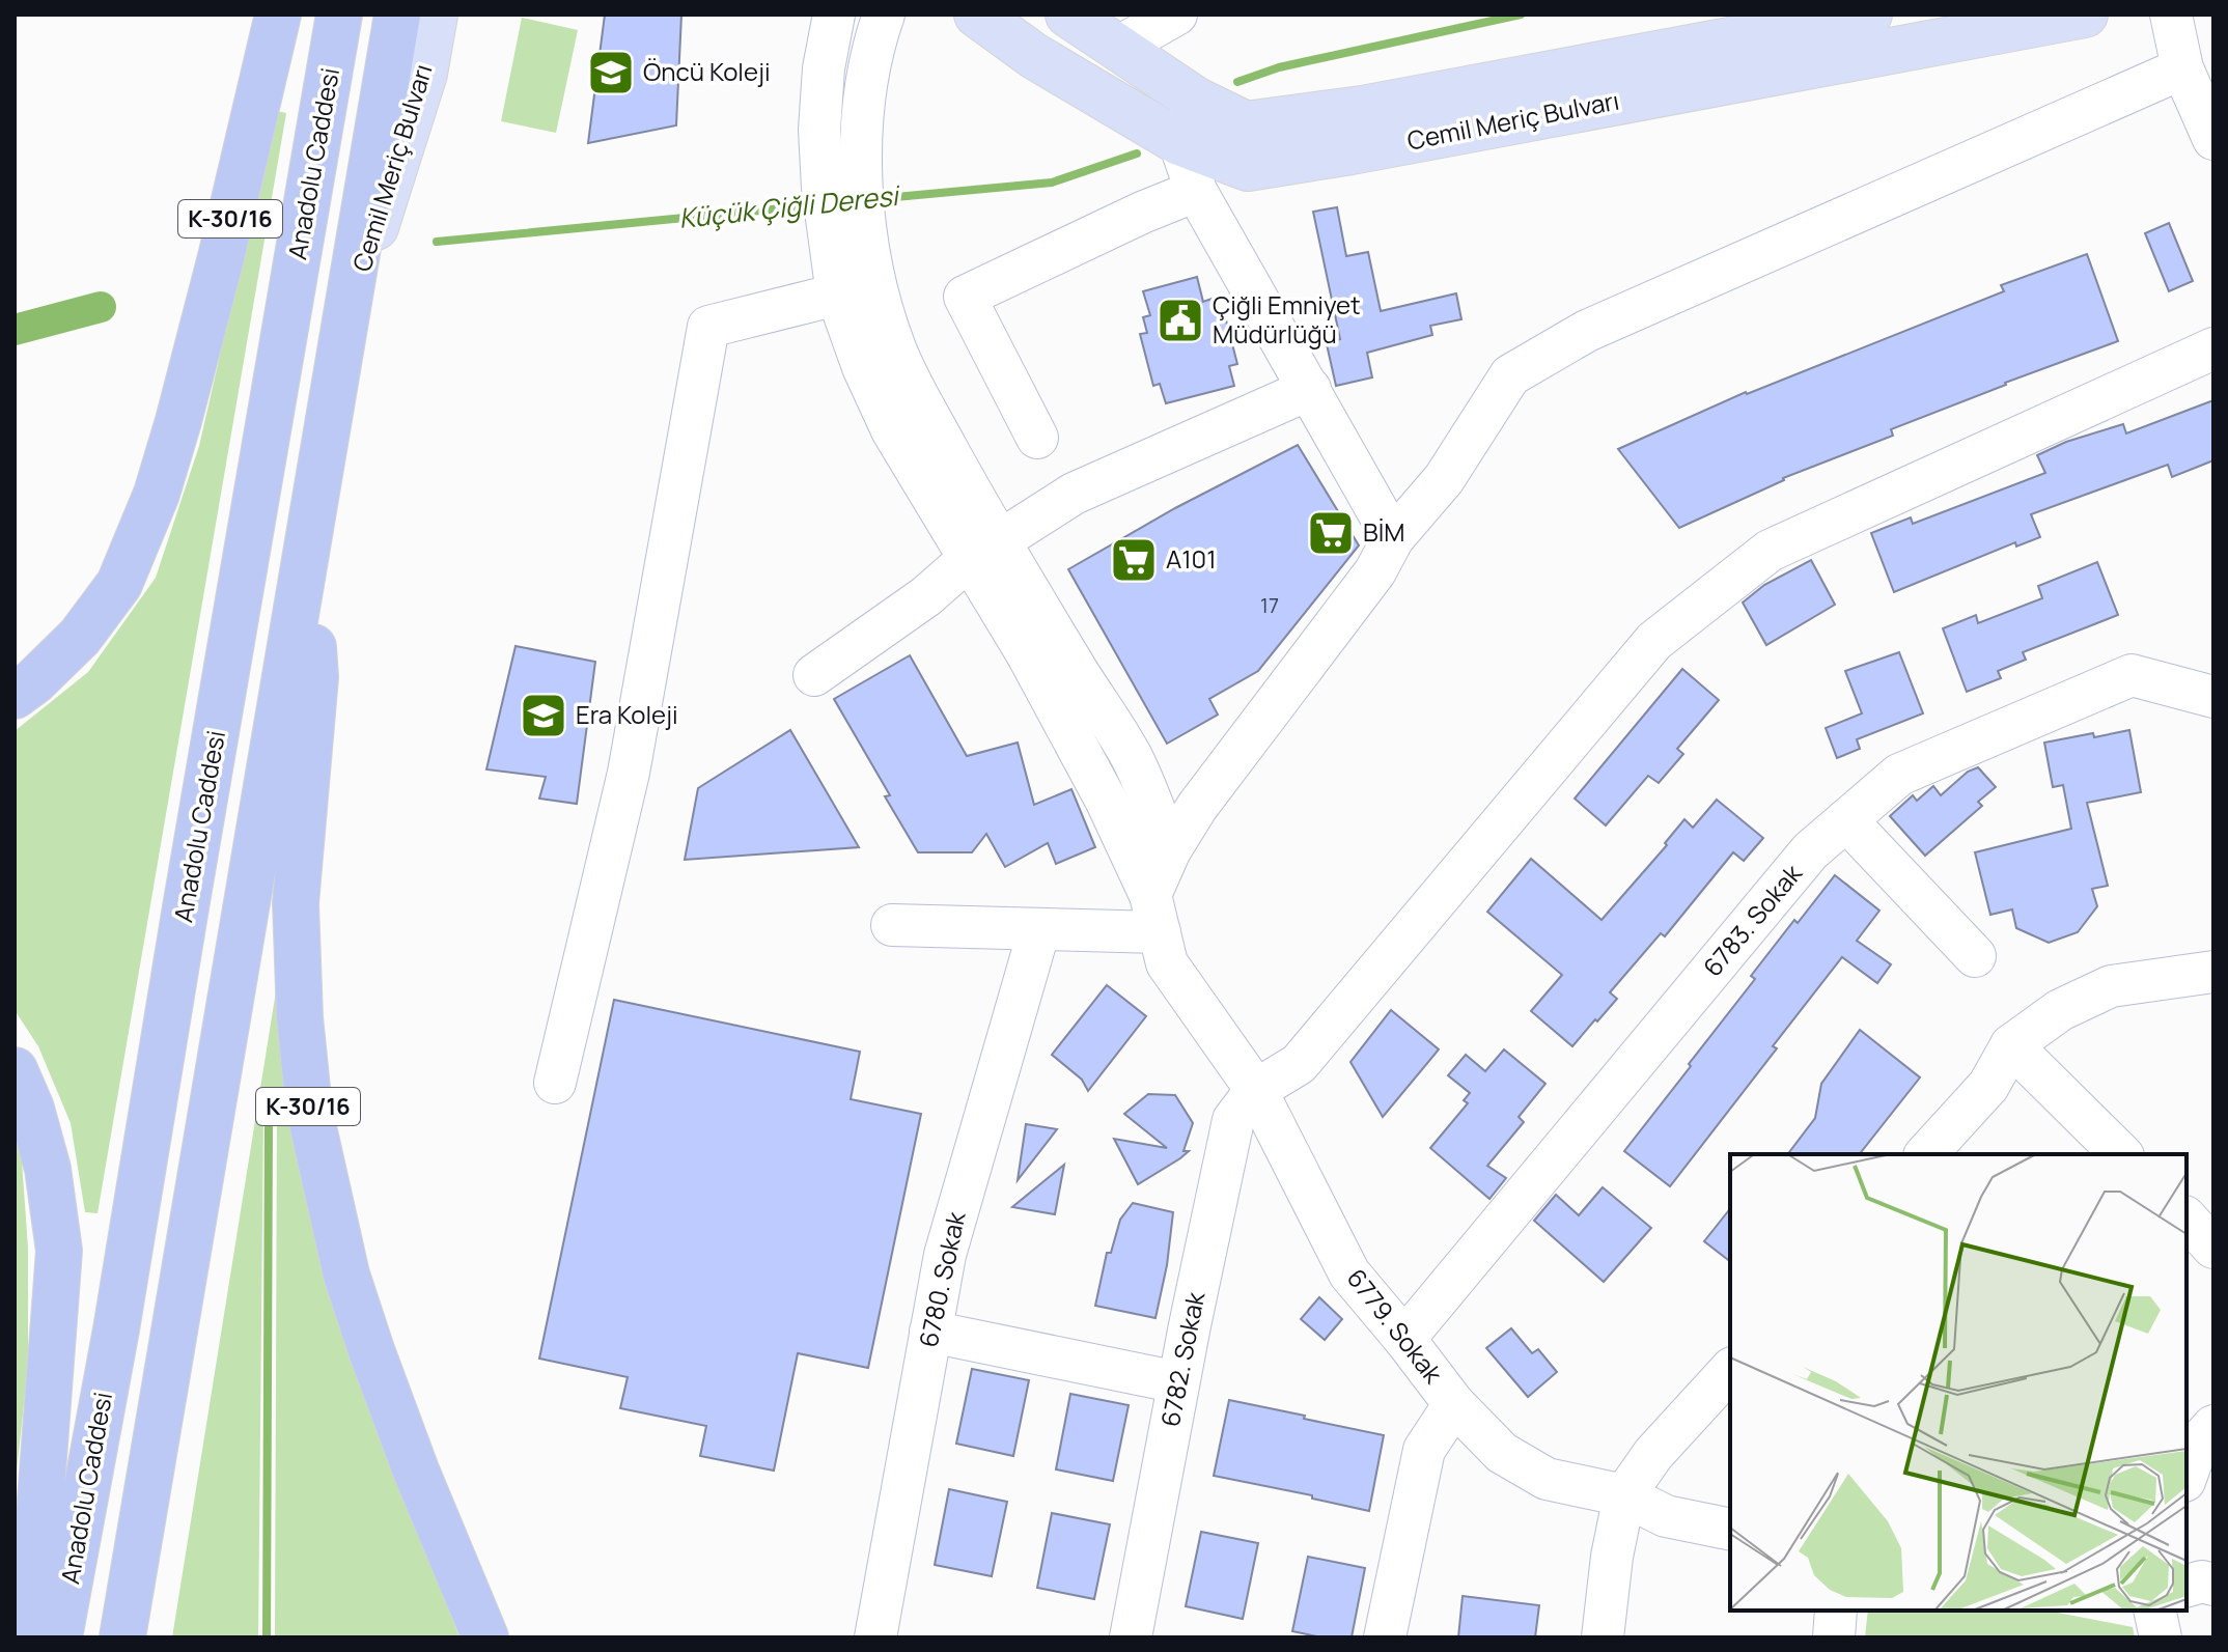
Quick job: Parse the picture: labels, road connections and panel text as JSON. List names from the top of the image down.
{
  "streets": {
    "highway": ["Anadolu Caddesi", "K-30/16"],
    "main road": ["Cemil Meriç Bulvarı"],
    "street": [
      "6783. Sokak",
      "6780. Sokak",
      "6779. Sokak",
      "6782. Sokak"
    ]
  },
  "crossings": [
    ["6783. Sokak", "6779. Sokak"],
    ["6779. Sokak", "6782. Sokak"]
  ],
  "water": ["Küçük Çiğli Deresi"],
  "places": {
    "school or university": ["Öncü Koleji", "Era Koleji"],
    "public building": ["Çiğli Emniyet Müdürlüğü"],
    "supermarket": ["BİM", "A101"]
  },
  "house_numbers": ["17"]
}
